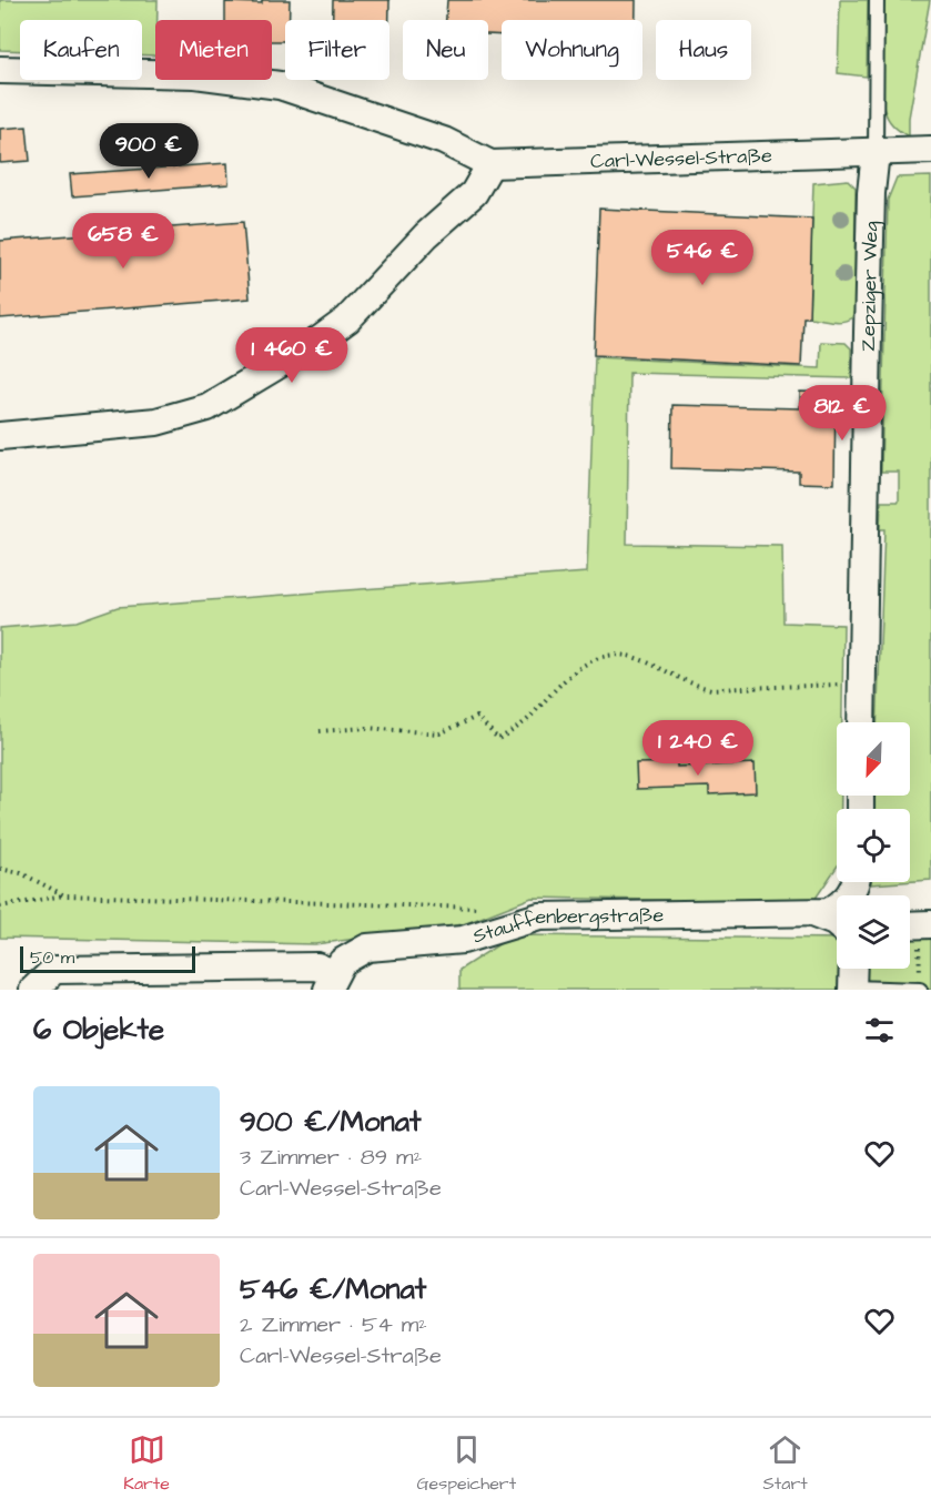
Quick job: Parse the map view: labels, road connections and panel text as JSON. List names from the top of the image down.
{
  "streets": {
    "street": ["Carl-Wessel-Straße", "Zepziger Weg", "Stauffenbergstraße"]
  },
  "crossings": [
    ["Carl-Wessel-Straße", "Zepziger Weg"]
  ],
  "scale_bar": "50 m",
  "north": "bottom left",
  "page": {
    "chip": [
      "Kaufen",
      "Mieten",
      "Filter",
      "Neu",
      "Wohnung",
      "Haus"
    ],
    "price": [
      "900 €",
      "658 €",
      "546 €",
      "1 460 €",
      "812 €",
      "1 240 €"
    ],
    "scale": "50 m",
    "heading": "6 Objekte",
    "list": [
      {
        "name": "900 €/Monat",
        "note": "3 Zimmer · 89 m² · Carl-Wessel-Straße"
      },
      {
        "name": "546 €/Monat",
        "note": "2 Zimmer · 54 m² · Carl-Wessel-Straße"
      }
    ],
    "tabs": ["Karte", "Gespeichert", "Start"]
  }
}
